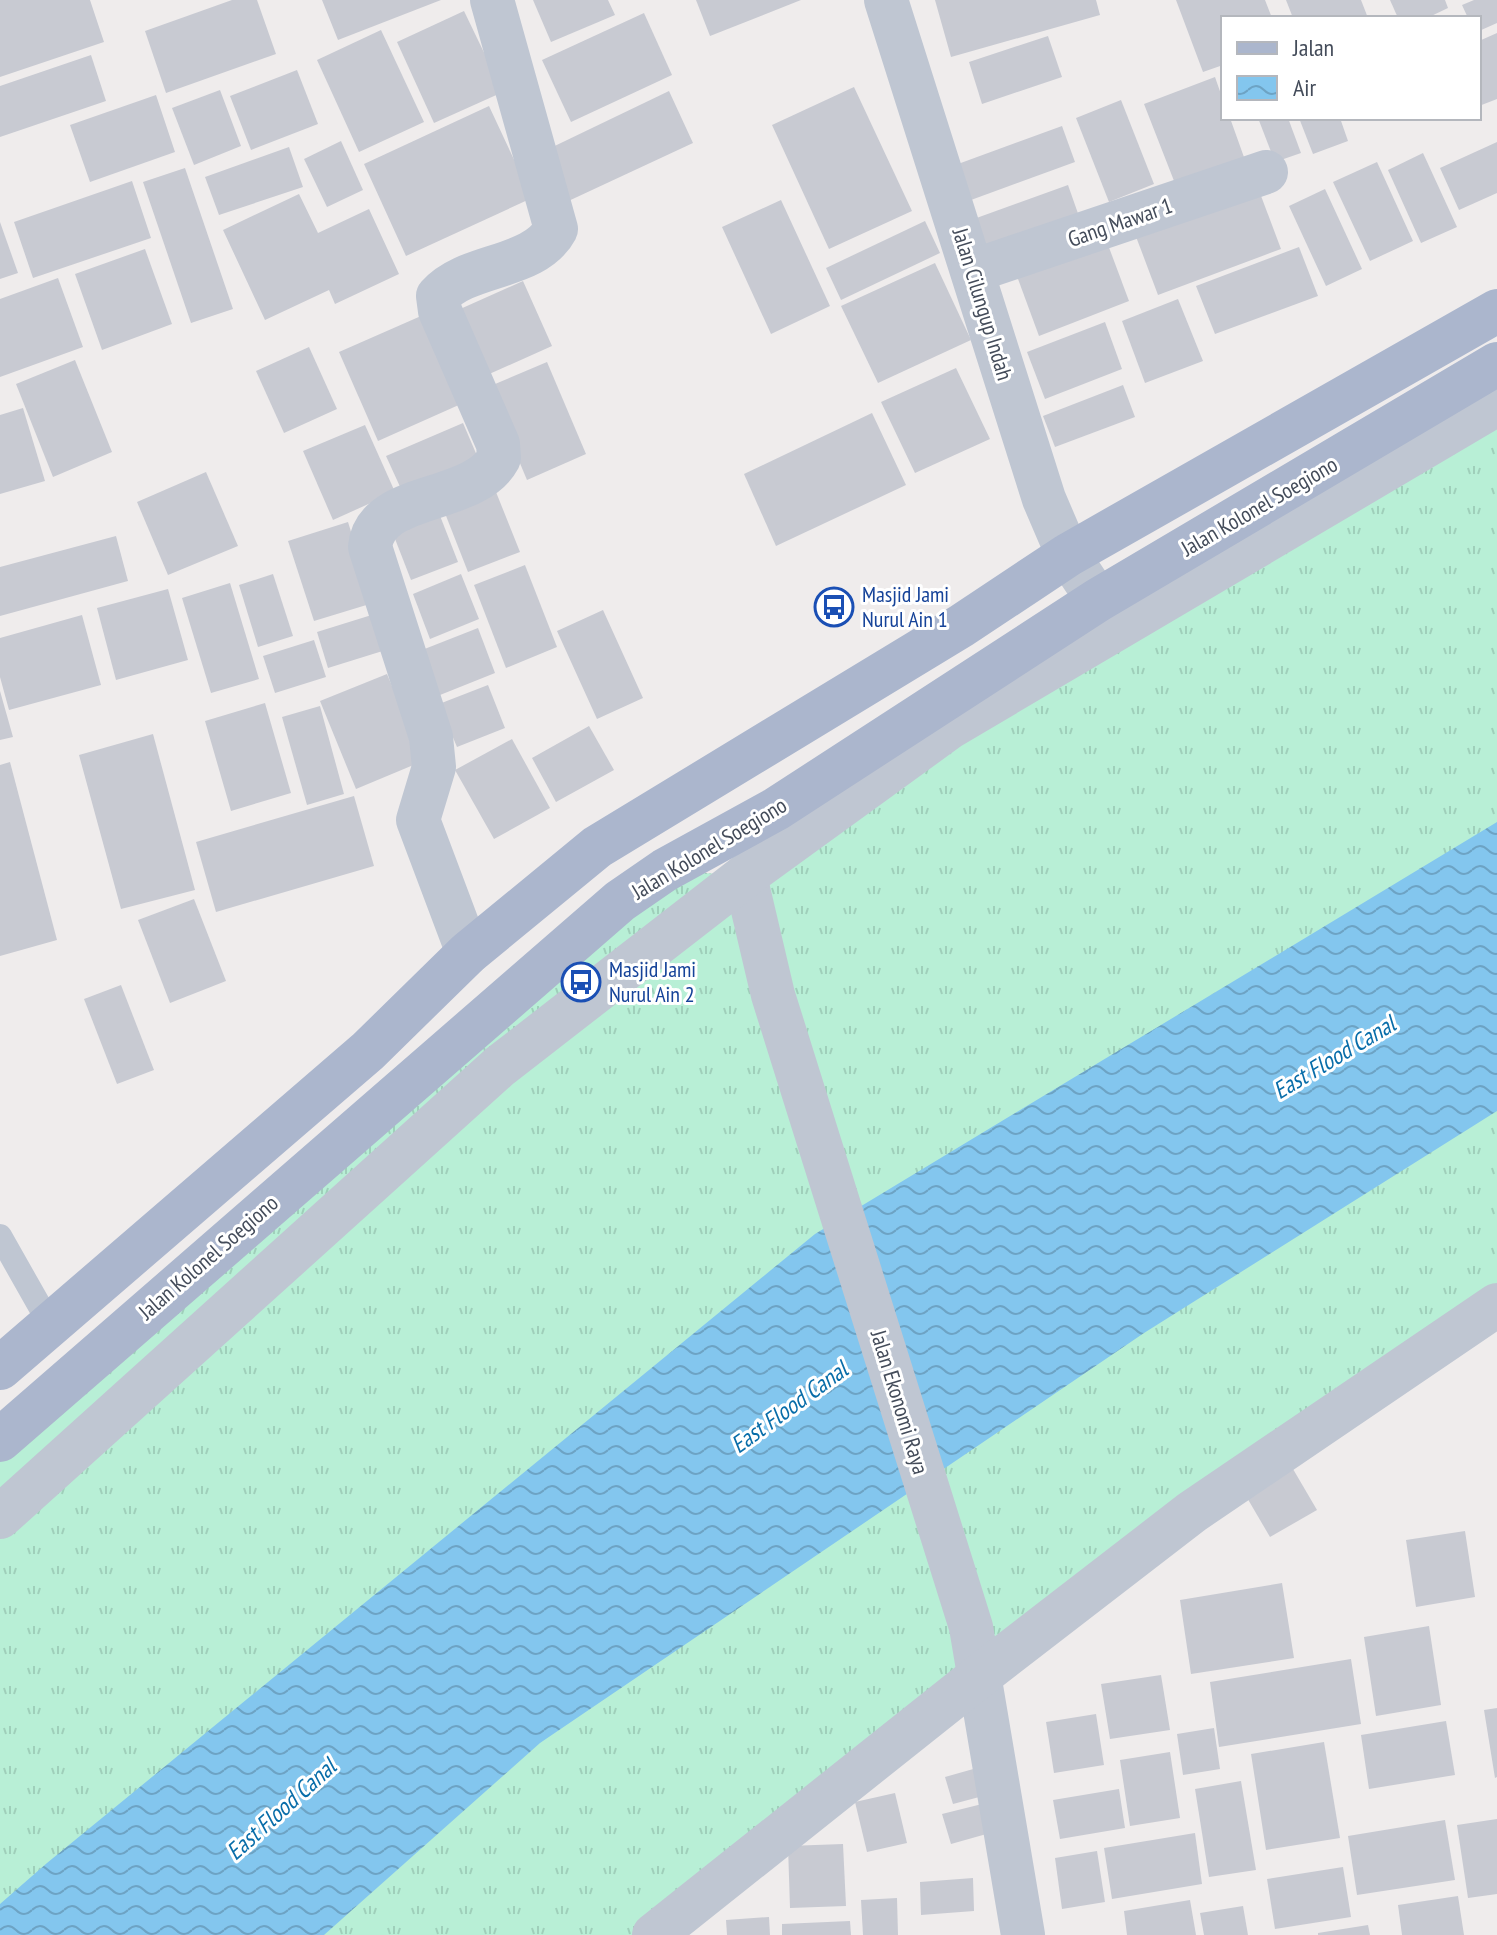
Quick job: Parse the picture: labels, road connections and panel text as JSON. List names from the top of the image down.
{
  "streets": {
    "main road": ["Jalan Kolonel Soegiono"],
    "street": ["Gang Mawar 1", "Jalan Cilungup Indah", "Jalan Ekonomi Raya"]
  },
  "crossings": [
    ["Gang Mawar 1", "Jalan Cilungup Indah"],
    ["Jalan Cilungup Indah", "Jalan Kolonel Soegiono"]
  ],
  "water": ["East Flood Canal"],
  "places": {
    "bus stop": ["Masjid Jami Nurul Ain 1", "Masjid Jami Nurul Ain 2"]
  },
  "legend": ["Jalan", "Air"]
}
